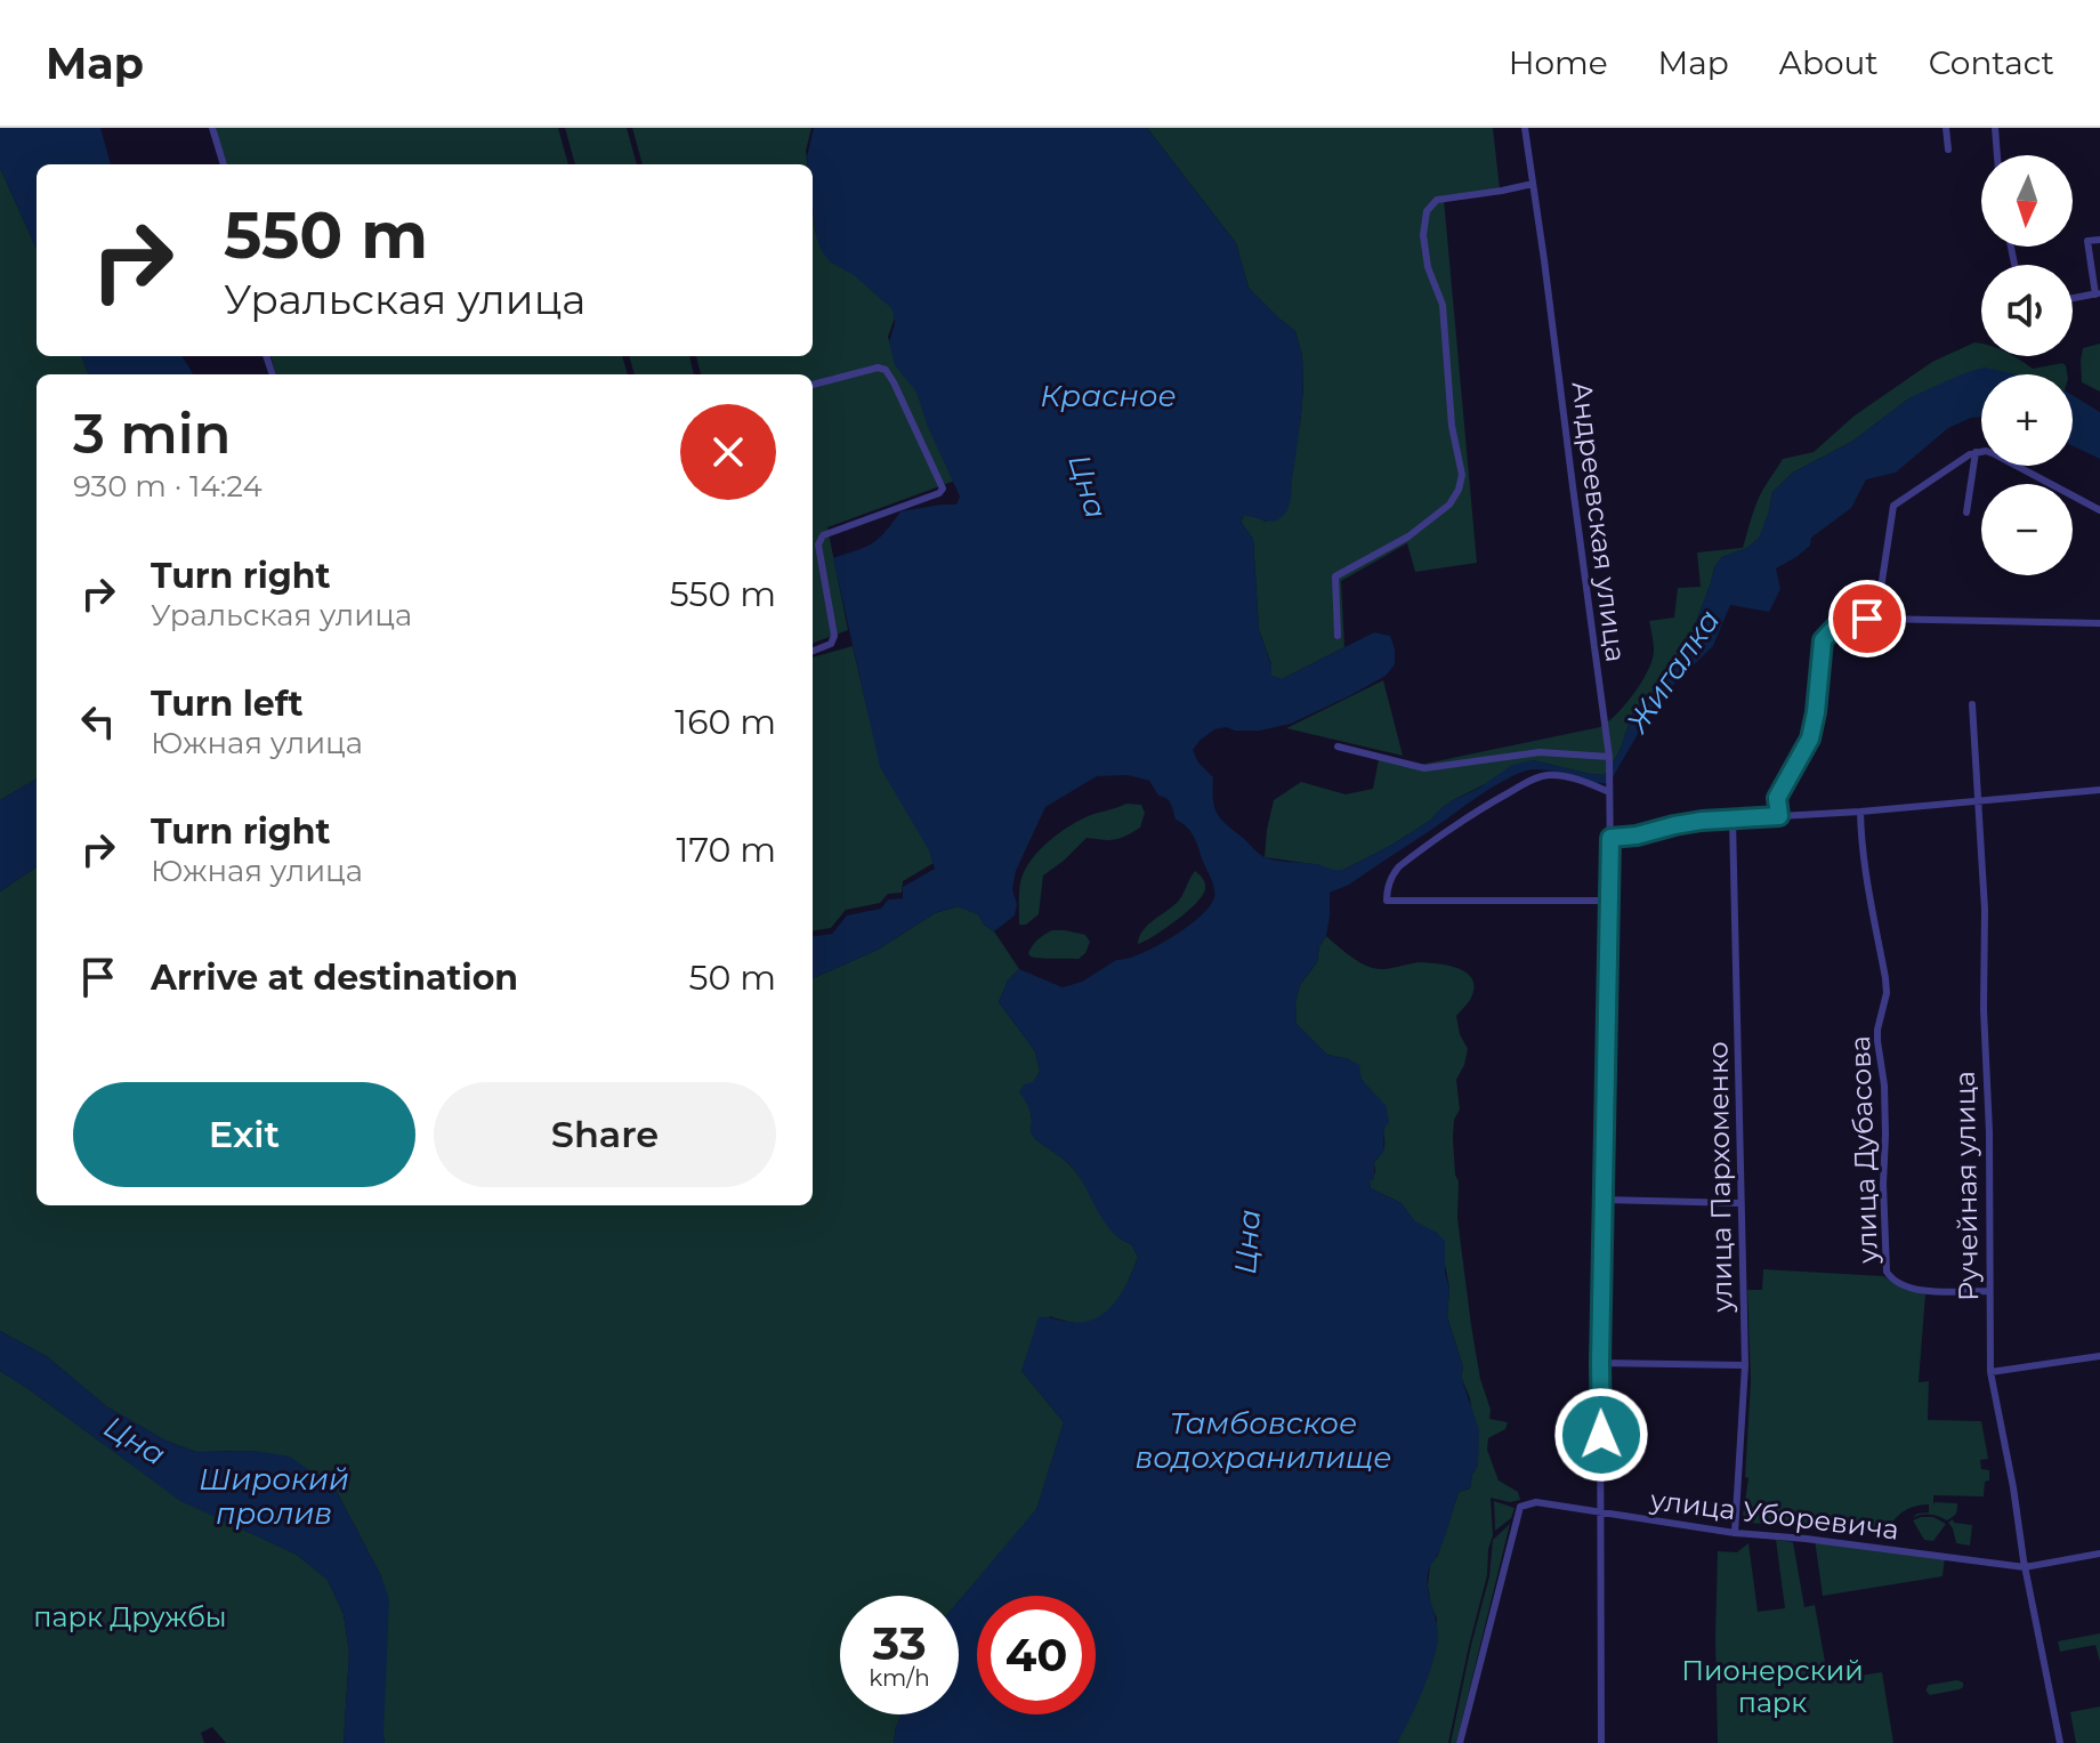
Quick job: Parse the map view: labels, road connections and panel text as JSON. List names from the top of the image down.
{
  "streets": {
    "street": [
      "Андреевская улица",
      "улица Дубасова",
      "улица Пархоменко",
      "Ручейная улица",
      "улица Уборевича"
    ]
  },
  "crossings": [
    ["Андреевская улица", "улица Уборевича"],
    ["улица Дубасова", "Ручейная улица"],
    ["улица Пархоменко", "улица Уборевича"],
    ["Ручейная улица", "улица Уборевича"]
  ],
  "water": [
    "Красное",
    "Цна",
    "Жигалка",
    "Тамбовское водохранилище",
    "Широкий пролив"
  ],
  "parks": ["парк Дружбы", "Пионерский парк"],
  "north": "bottom",
  "page": {
    "header": "Map",
    "nav": [
      "Home",
      "Map",
      "About",
      "Contact"
    ],
    "map_buttons": ["+", "−"],
    "turn": ["550 m", "Уральская улица"],
    "heading": ["3 min", "930 m · 14:24"],
    "list": [
      {
        "name": "Turn right",
        "note": "Уральская улица",
        "value": "550 m"
      },
      {
        "name": "Turn left",
        "note": "Южная улица",
        "value": "160 m"
      },
      {
        "name": "Turn right",
        "note": "Южная улица",
        "value": "170 m"
      },
      {
        "name": "Arrive at destination",
        "value": "50 m"
      }
    ],
    "buttons": ["Exit", "Share"],
    "speed": "33 km/h",
    "limit": "40"
  }
}
